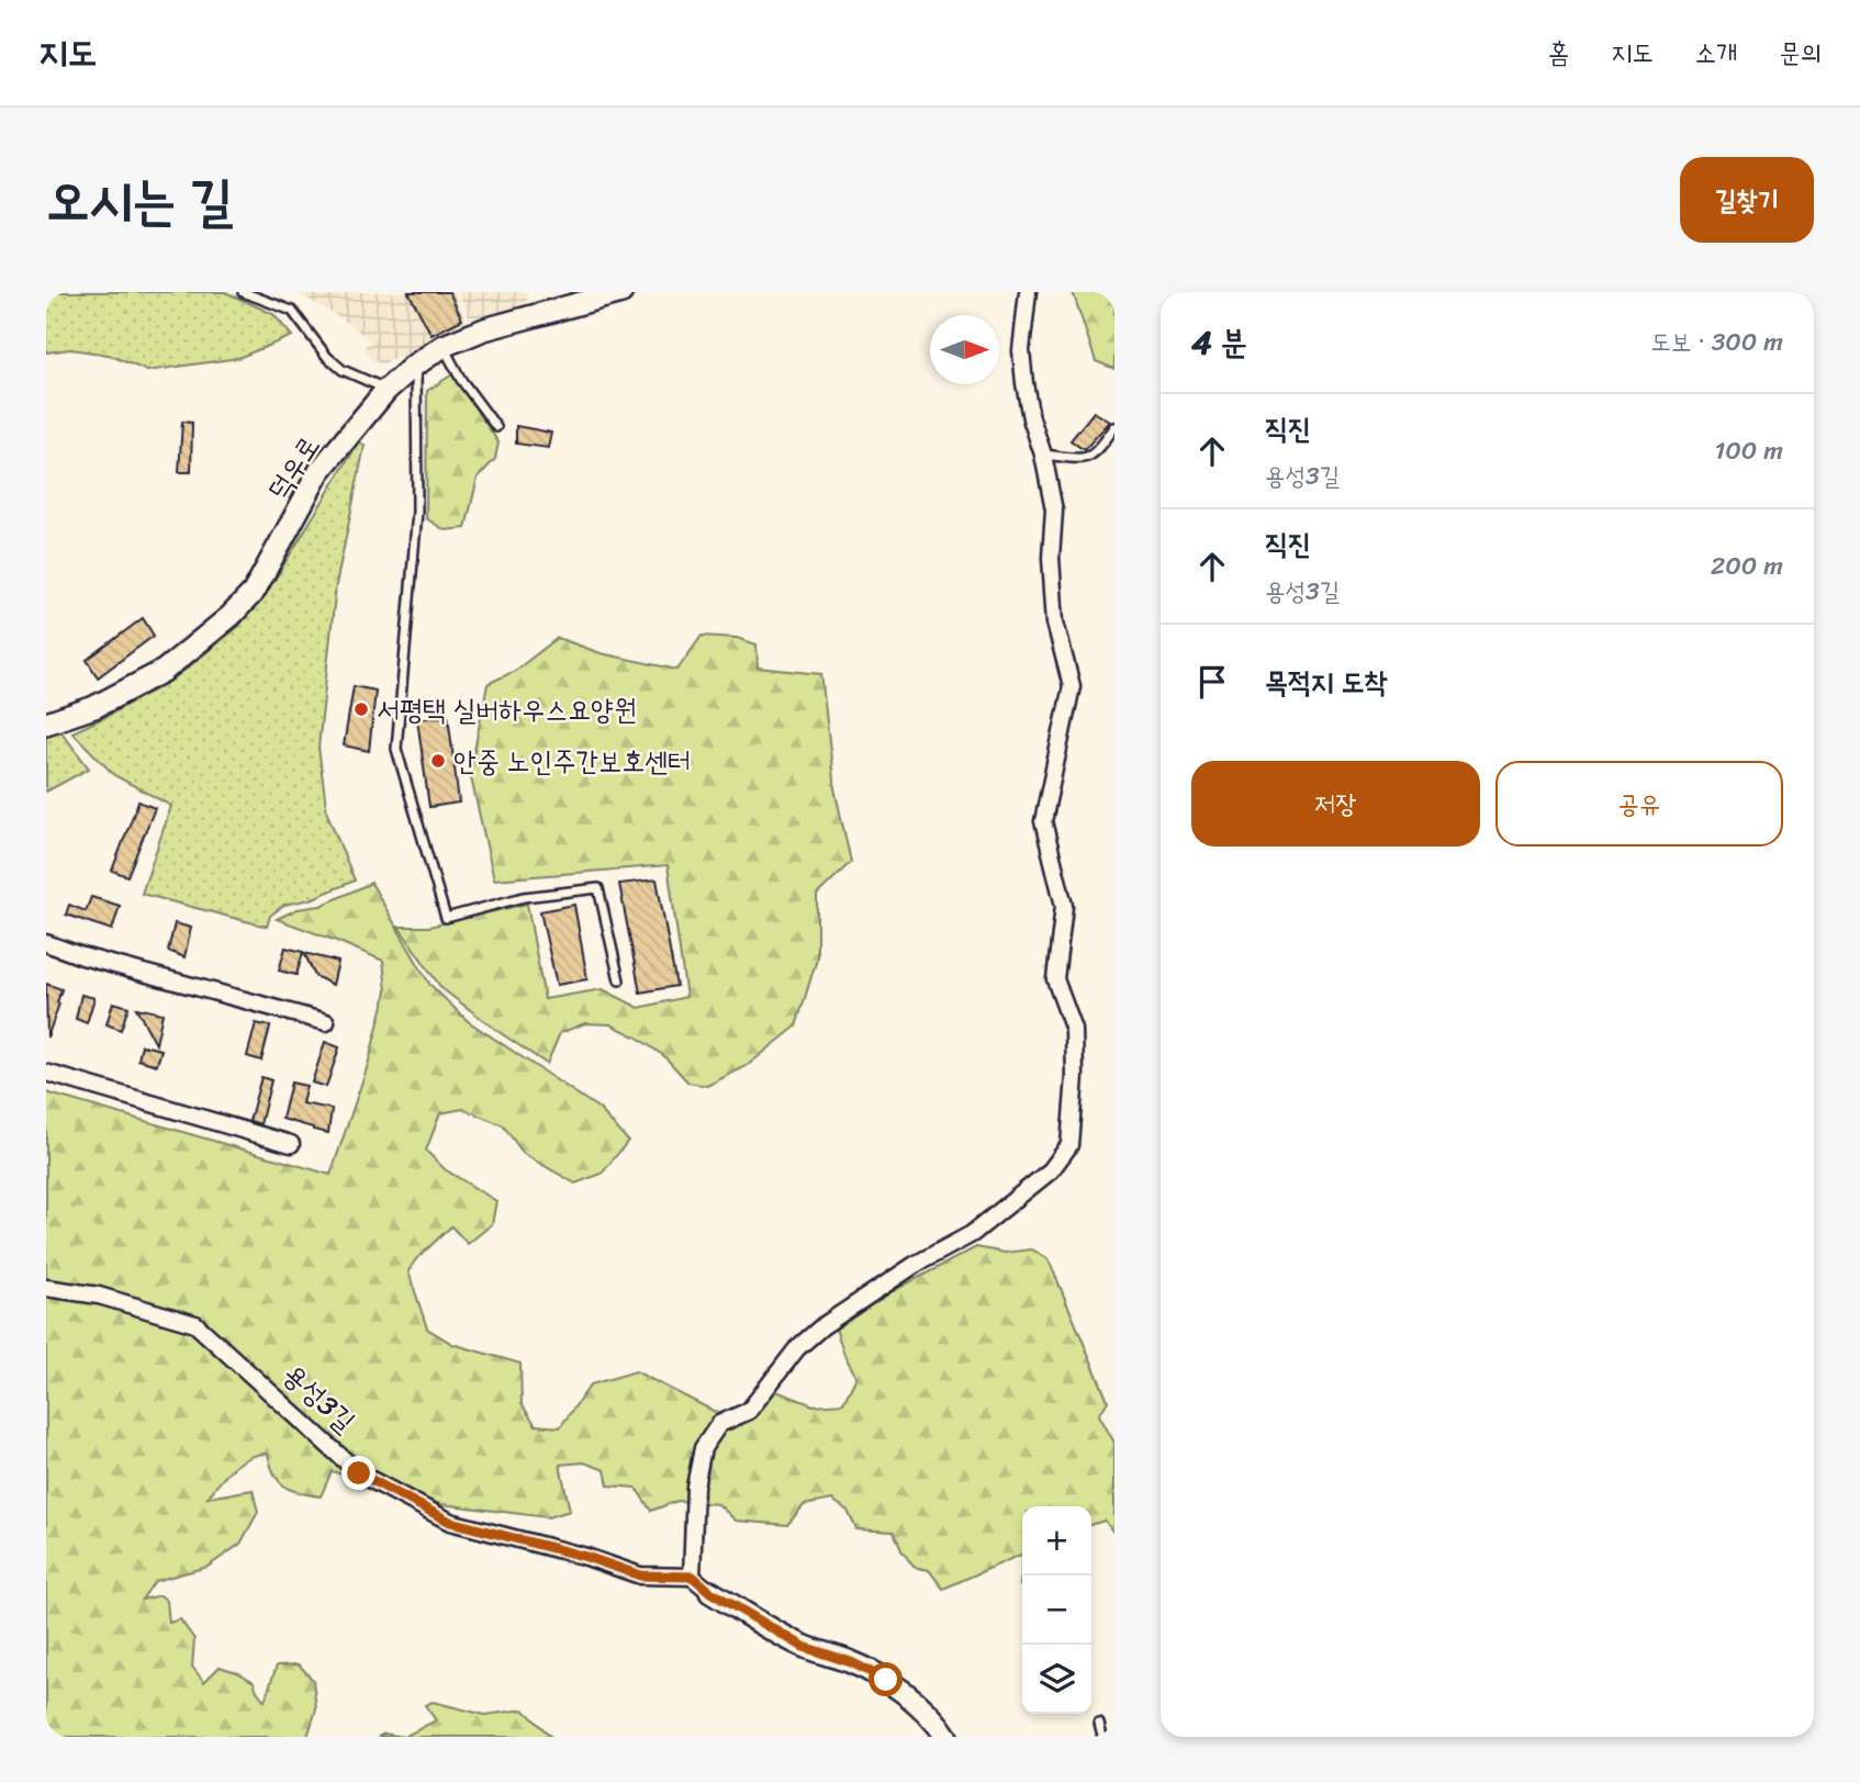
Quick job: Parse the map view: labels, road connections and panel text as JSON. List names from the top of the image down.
{
  "streets": {
    "street": ["덕우로", "용성3길"]
  },
  "places": ["서평택 실버하우스요양원", "안중 노인주간보호센터"],
  "north": "right",
  "page": {
    "header": "지도",
    "nav": [
      "홈",
      "지도",
      "소개",
      "문의"
    ],
    "title": "오시는 길",
    "buttons": [
      "길찾기",
      ["저장", "공유"]
    ],
    "heading": ["4 분", "도보 · 300 m"],
    "list": [
      ["직진", "용성3길", "100 m"],
      ["직진", "용성3길", "200 m"],
      "목적지 도착"
    ],
    "map_buttons": ["+", "−"]
  }
}
